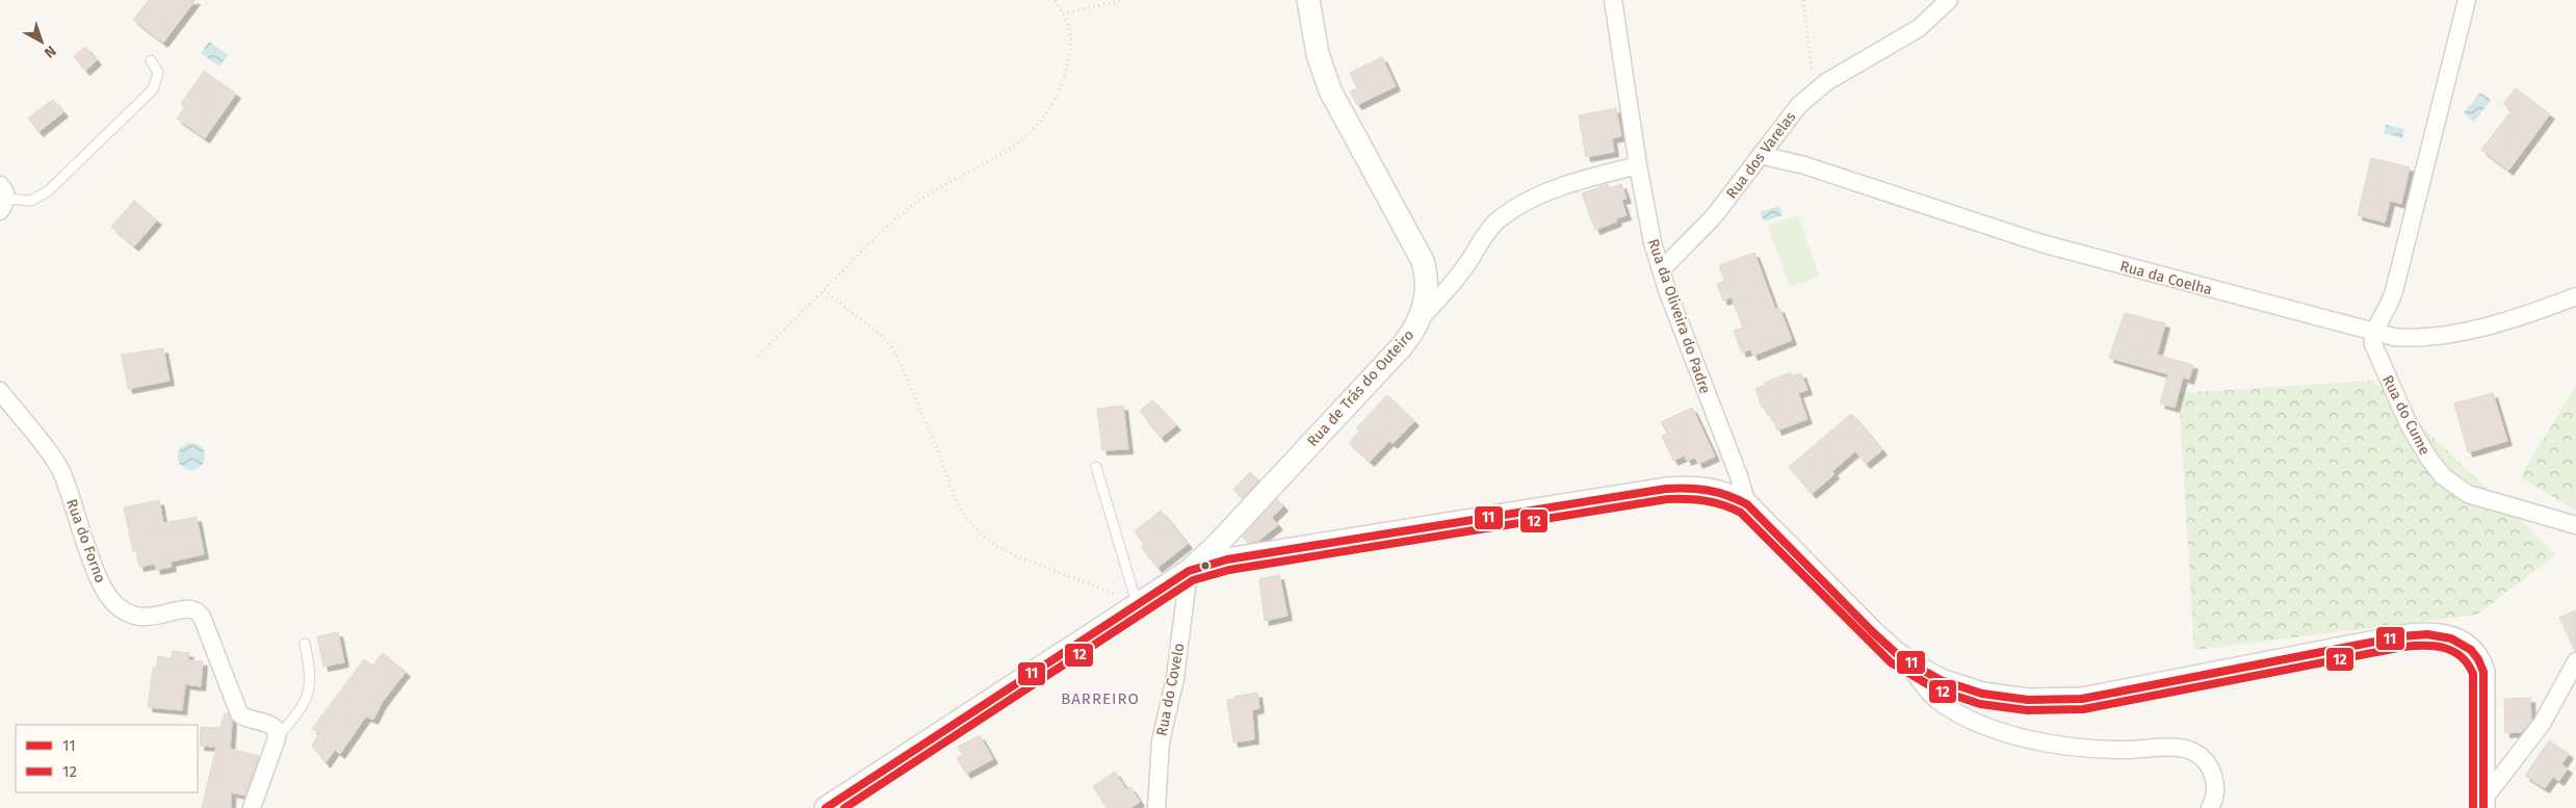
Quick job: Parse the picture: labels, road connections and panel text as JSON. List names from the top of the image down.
{
  "streets": {
    "street": [
      "Rua dos Varelas",
      "Rua da Coelha",
      "Rua da Oliveira do Padre",
      "Rua de Trás do Outeiro",
      "Rua do Cume",
      "Rua do Forno",
      "Rua do Covelo"
    ]
  },
  "crossings": [
    ["Rua dos Varelas", "Rua da Coelha"],
    ["Rua dos Varelas", "Rua da Oliveira do Padre"],
    ["Rua da Coelha", "Rua do Cume"],
    ["Rua de Trás do Outeiro", "Rua do Covelo"]
  ],
  "districts": ["BARREIRO"],
  "lines": ["transit line 11", "transit line 12"],
  "legend": ["11", "12"],
  "north": "bottom right"
}
